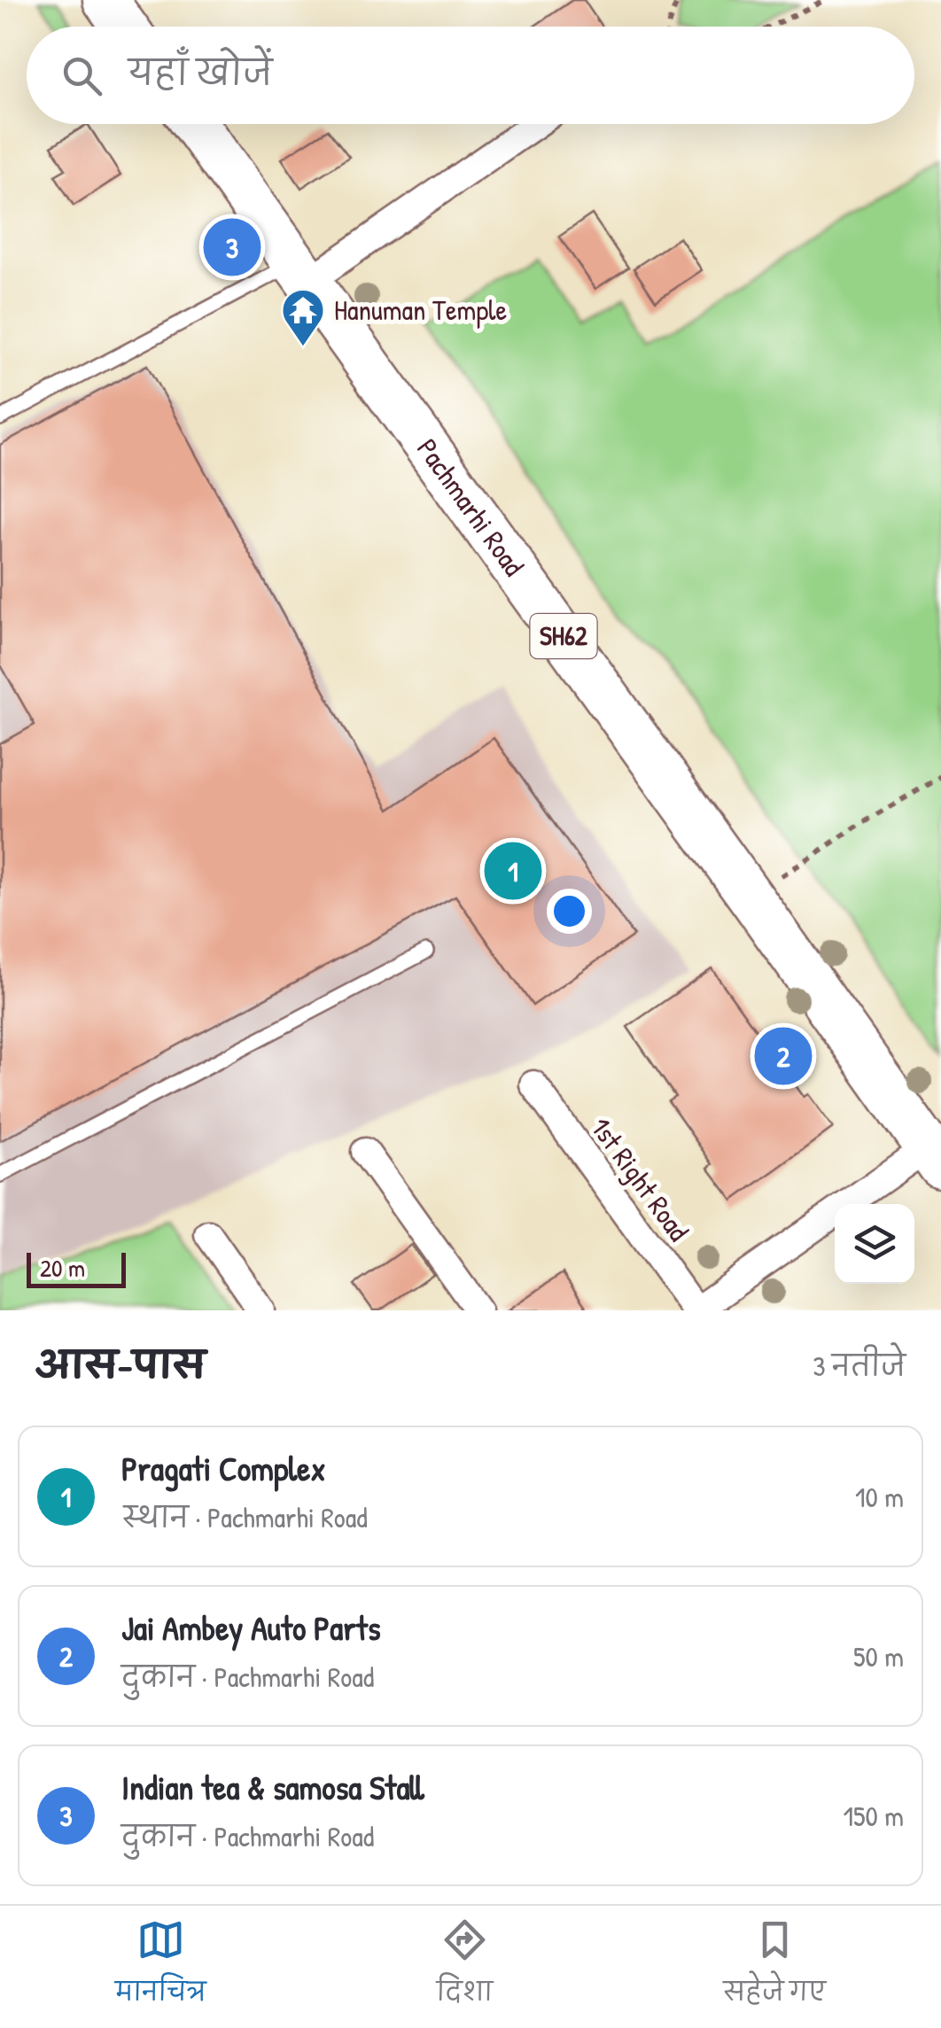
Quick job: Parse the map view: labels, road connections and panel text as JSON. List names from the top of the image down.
{
  "streets": {
    "main road": ["Pachmarhi Road", "SH62"],
    "street": ["1st Right Road"]
  },
  "places": {
    "temple": ["Hanuman Temple"]
  },
  "scale_bar": "20 m",
  "page": {
    "search": "यहाँ खोजें",
    "pins": ["3", "1", "2"],
    "scale": "20 m",
    "heading": ["आस-पास", "3 नतीजे"],
    "list": [
      {
        "mark": "1",
        "name": "Pragati Complex",
        "note": "स्थान · Pachmarhi Road",
        "value": "10 m"
      },
      {
        "mark": "2",
        "name": "Jai Ambey Auto Parts",
        "note": "दुकान · Pachmarhi Road",
        "value": "50 m"
      },
      {
        "mark": "3",
        "name": "Indian tea & samosa Stall",
        "note": "दुकान · Pachmarhi Road",
        "value": "150 m"
      }
    ],
    "nav": ["मानचित्र", "दिशा", "सहेजे गए"]
  }
}
